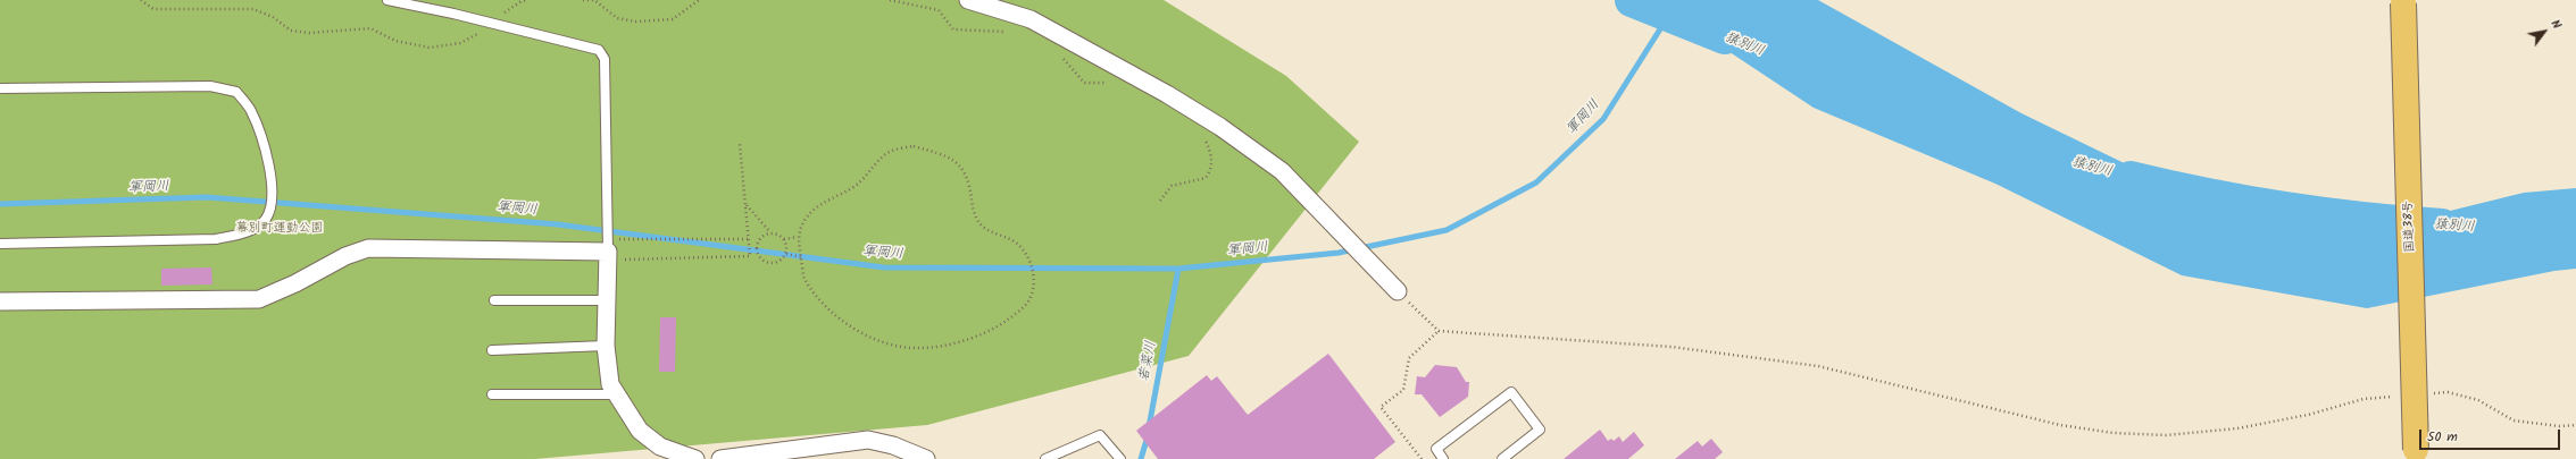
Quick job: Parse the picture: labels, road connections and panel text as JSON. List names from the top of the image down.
{
  "streets": {
    "highway": ["国道38号"]
  },
  "water": ["猿別川", "軍岡川", "若菜川"],
  "parks": ["幕別町運動公園"],
  "scale_bar": "50 m",
  "north": "top right"
}
